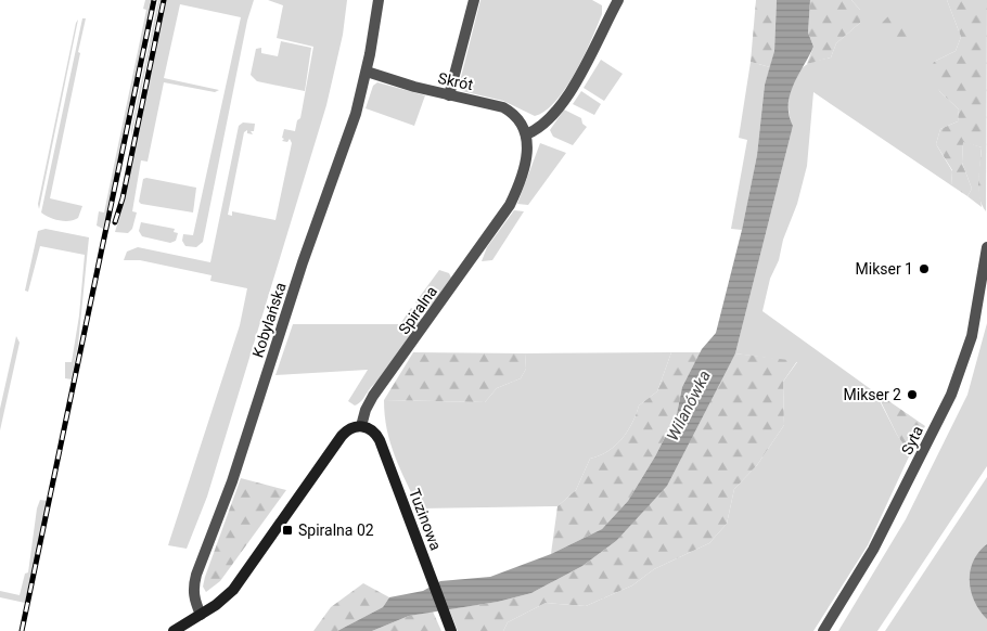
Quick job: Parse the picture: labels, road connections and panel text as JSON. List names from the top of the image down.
{
  "streets": {
    "street": [
      "Skrót",
      "Spiralna",
      "Kobylańska",
      "Syta",
      "Tuzinowa"
    ]
  },
  "crossings": [
    ["Skrót", "Spiralna"],
    ["Skrót", "Kobylańska"],
    ["Spiralna", "Tuzinowa"]
  ],
  "water": ["Wilanówka"],
  "places": {
    "other": ["Mikser 1", "Mikser 2"],
    "transit": ["Spiralna 02"]
  }
}
